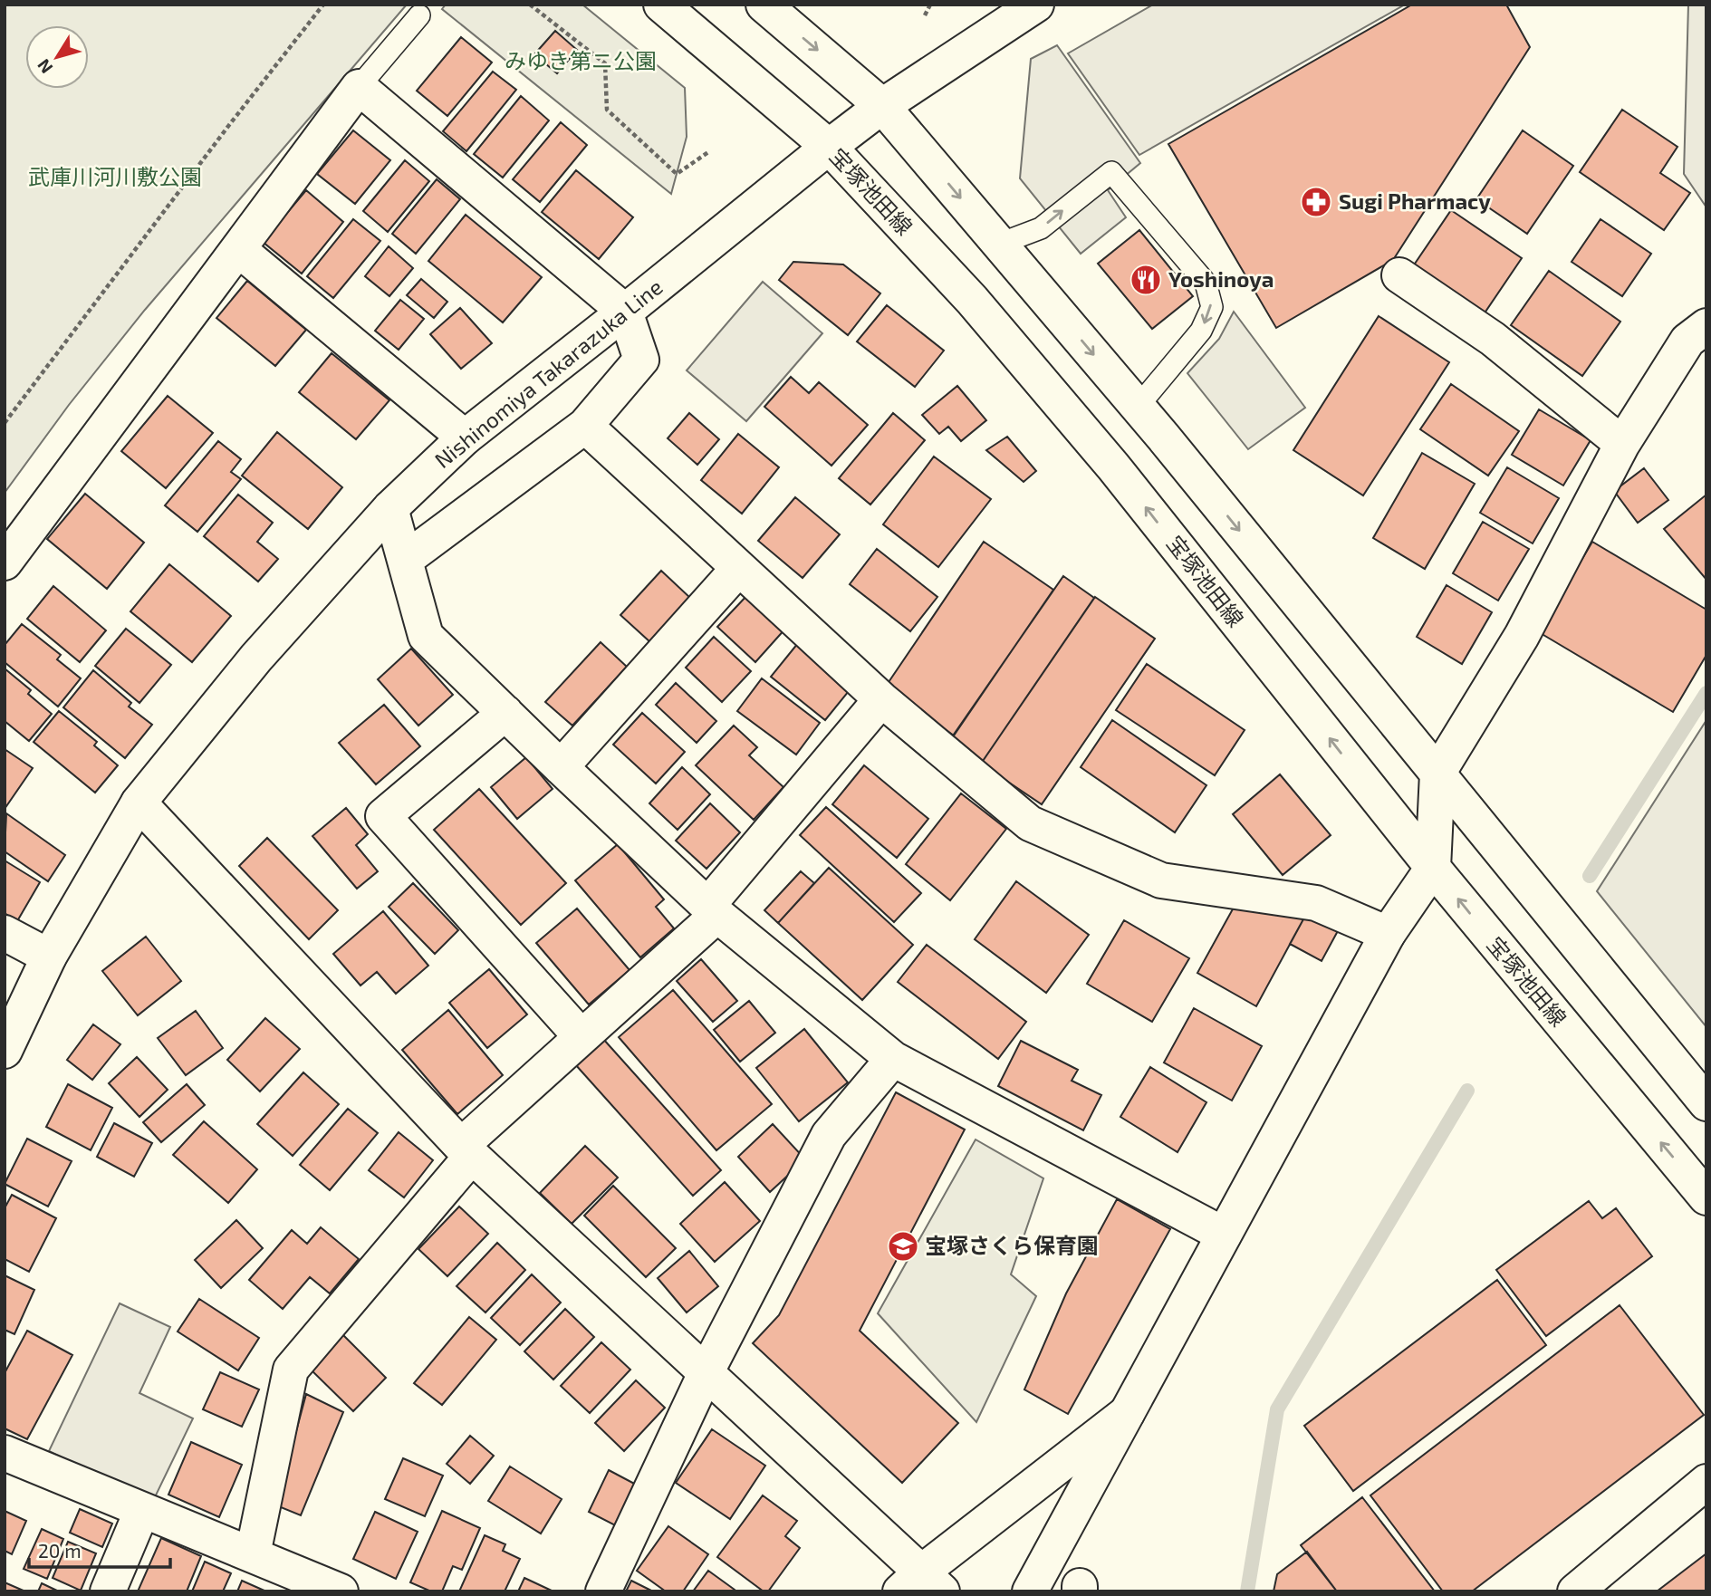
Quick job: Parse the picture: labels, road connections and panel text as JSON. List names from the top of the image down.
{
  "streets": {
    "street": ["宝塚池田線", "Nishinomiya Takarazuka Line"]
  },
  "crossings": [
    ["宝塚池田線", "Nishinomiya Takarazuka Line"]
  ],
  "parks": ["みゆき第ニ公園", "武庫川河川敷公園"],
  "places": {
    "pharmacy": ["Sugi Pharmacy"],
    "restaurant": ["Yoshinoya"],
    "school or university": ["宝塚さくら保育園"]
  },
  "scale_bar": "20 m",
  "north": "bottom left"
}
